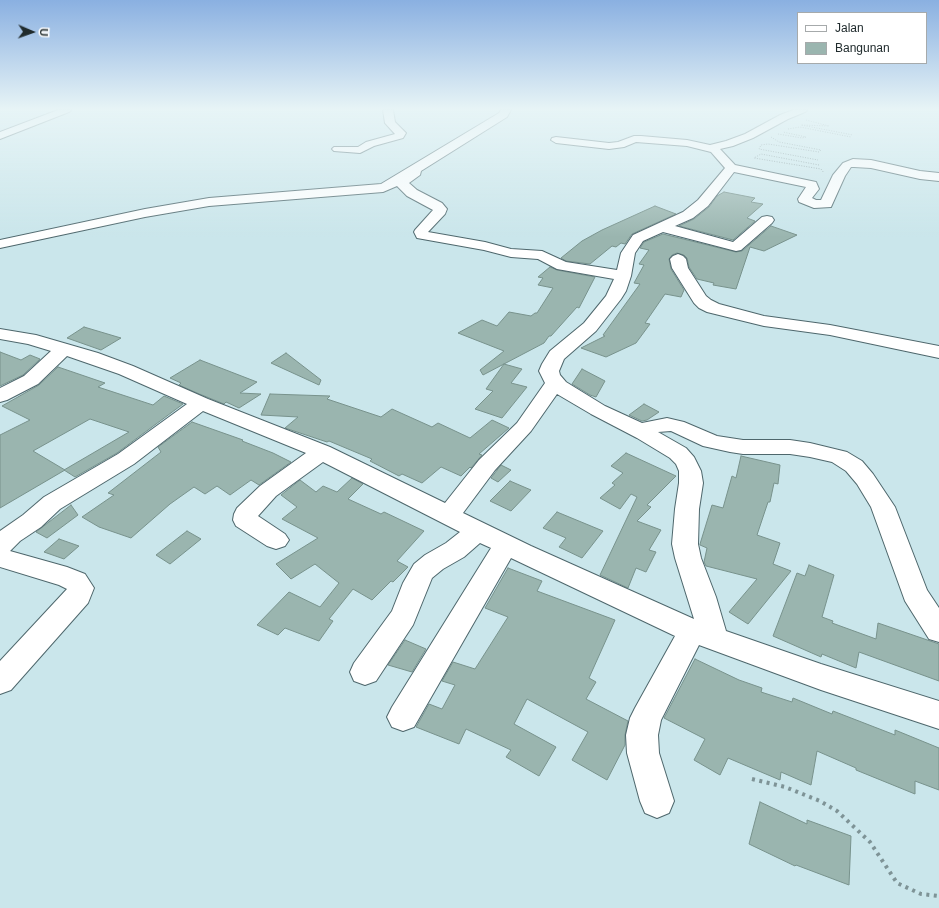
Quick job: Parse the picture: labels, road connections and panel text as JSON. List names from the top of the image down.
{
  "legend": ["Jalan", "Bangunan"],
  "north": "right"
}
